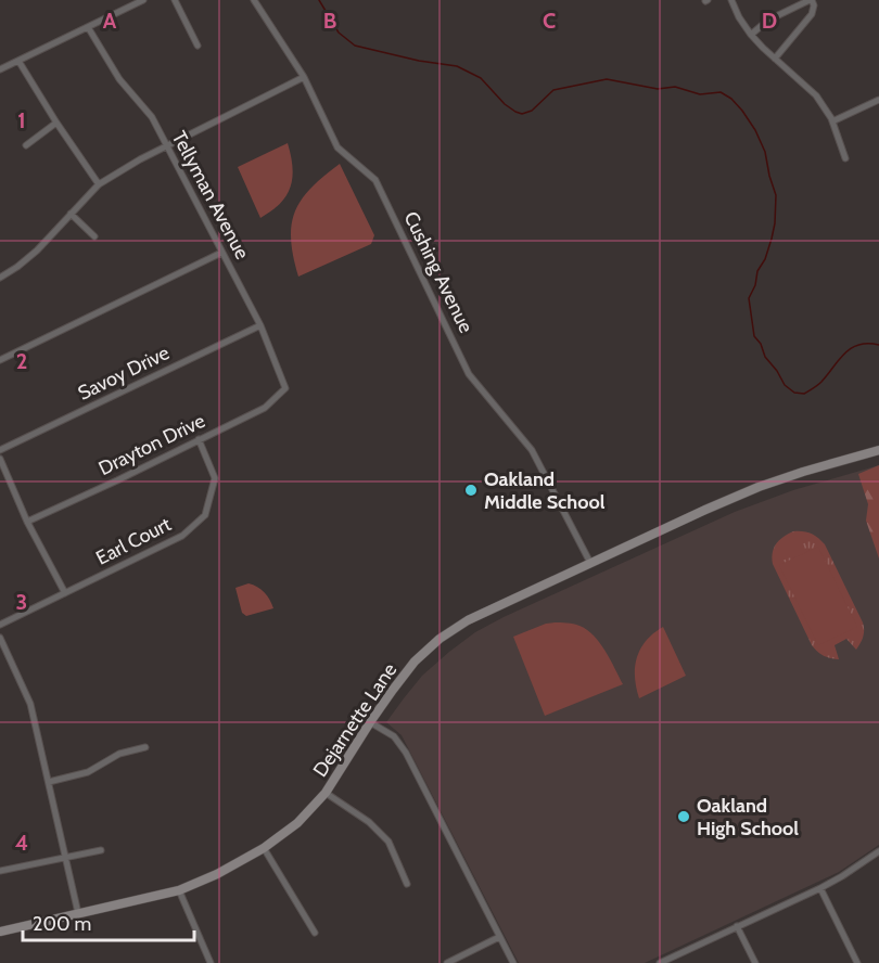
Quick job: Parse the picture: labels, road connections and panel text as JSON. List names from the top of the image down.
{
  "streets": {
    "main road": ["Dejarnette Lane"],
    "street": [
      "Tellyman Avenue",
      "Cushing Avenue",
      "Savoy Drive",
      "Drayton Drive",
      "Earl Court"
    ]
  },
  "crossings": [
    ["Tellyman Avenue", "Savoy Drive"],
    ["Tellyman Avenue", "Drayton Drive"],
    ["Cushing Avenue", "Dejarnette Lane"],
    ["Drayton Drive", "Earl Court"]
  ],
  "places": ["Oakland Middle School", "Oakland High School"],
  "scale_bar": "200 m",
  "grid": {
    "columns": [
      "A",
      "B",
      "C",
      "D"
    ],
    "rows": [
      "1",
      "2",
      "3",
      "4"
    ]
  }
}
